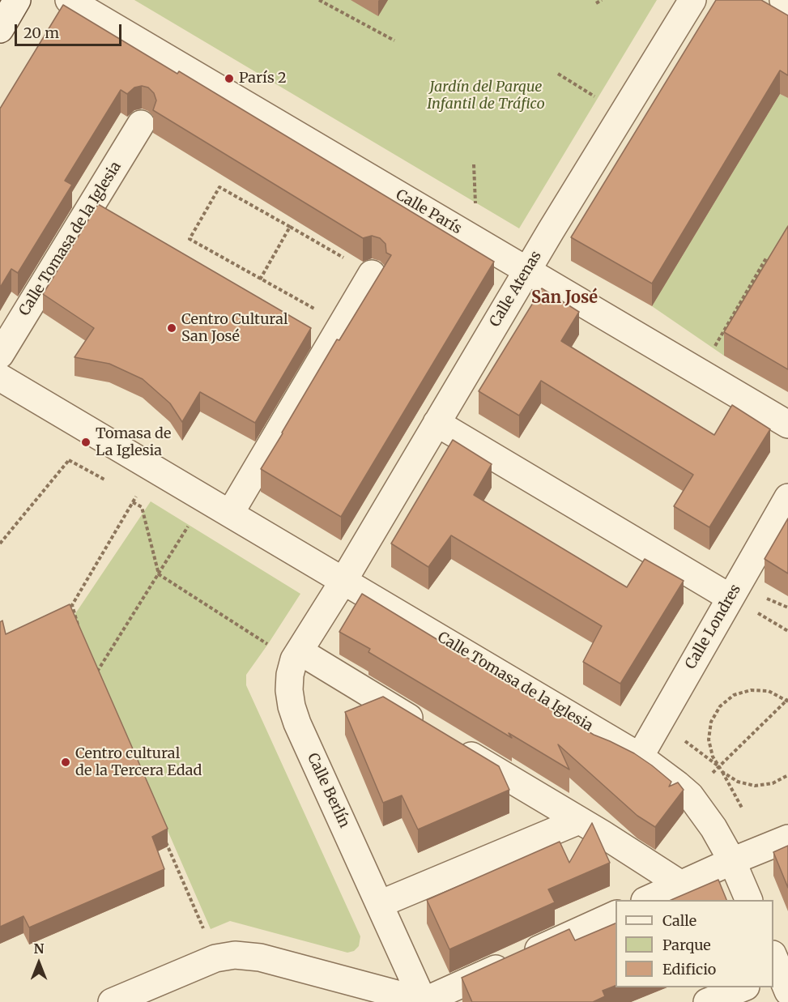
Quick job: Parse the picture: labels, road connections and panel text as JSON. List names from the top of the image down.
{
  "streets": {
    "street": [
      "Calle París",
      "Calle Tomasa de la Iglesia",
      "Calle Atenas",
      "Calle Londres",
      "Calle Berlín"
    ]
  },
  "crossings": [
    ["Calle París", "Calle Atenas"],
    ["Calle Tomasa de la Iglesia", "Calle Atenas"],
    ["Calle Tomasa de la Iglesia", "Calle Londres"],
    ["Calle Tomasa de la Iglesia", "Calle Berlín"],
    ["Calle Atenas", "Calle Berlín"]
  ],
  "districts": ["San José"],
  "parks": ["Jardín del Parque Infantil de Tráfico"],
  "places": [
    "París 2",
    "Centro Cultural San José",
    "Tomasa de La Iglesia",
    "Centro cultural de la Tercera Edad"
  ],
  "legend": ["Calle", "Parque", "Edificio"],
  "scale_bar": "20 m",
  "north": "top"
}
